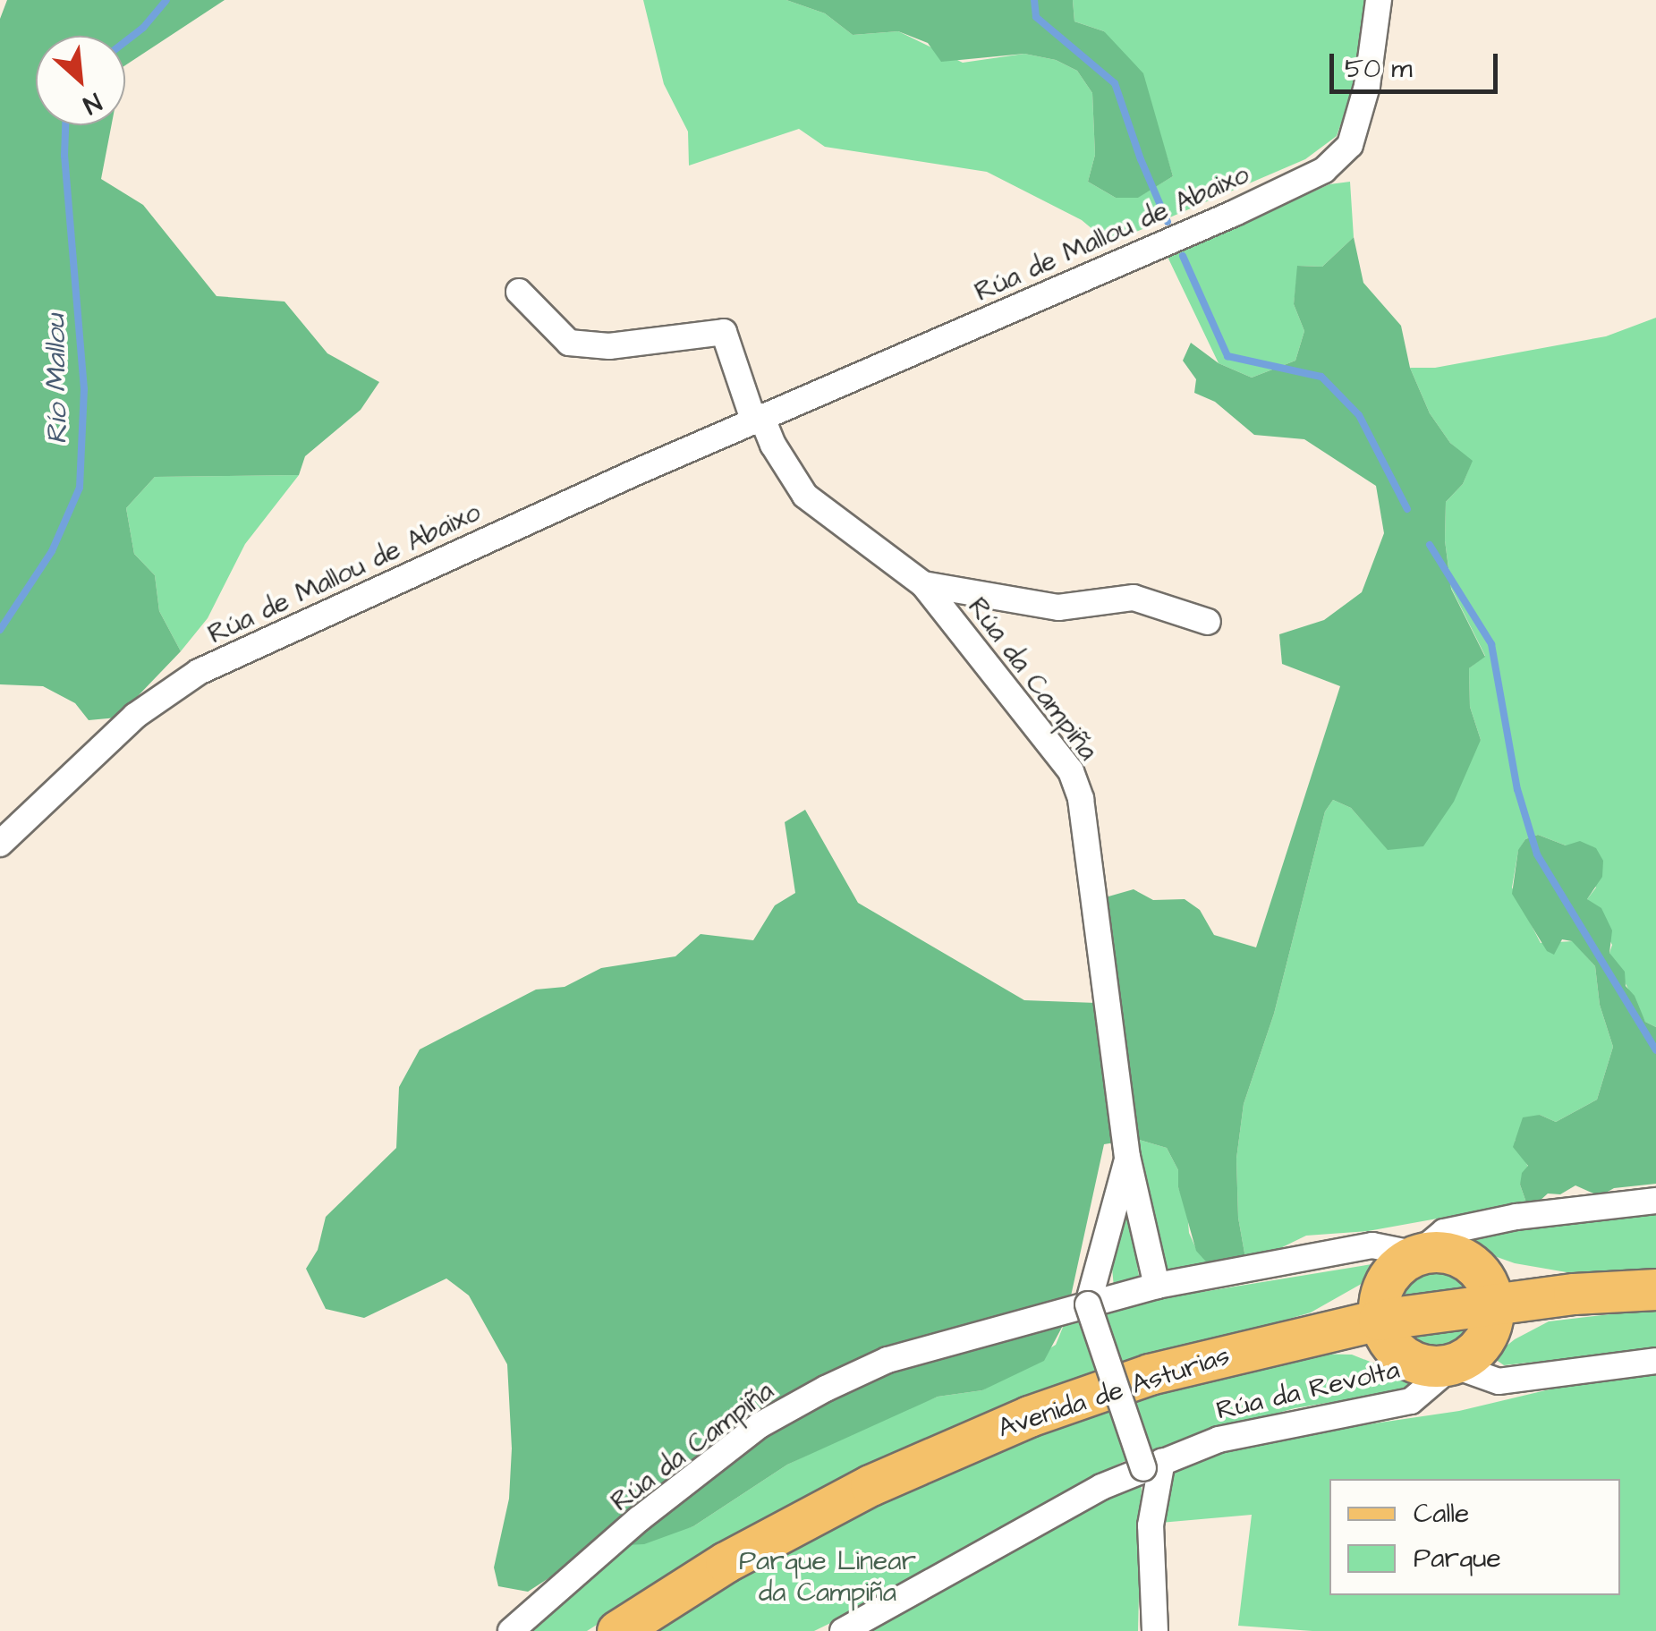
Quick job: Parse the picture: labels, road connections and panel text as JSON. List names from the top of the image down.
{
  "streets": {
    "main road": ["Avenida de Asturias"],
    "street": ["Rúa de Mallou de Abaixo", "Rúa da Campiña", "Rúa da Revolta"]
  },
  "crossings": [
    ["Rúa de Mallou de Abaixo", "Rúa da Campiña"]
  ],
  "water": ["Río Mallou"],
  "parks": ["Parque Linear da Campiña"],
  "legend": ["Calle", "Parque"],
  "scale_bar": "50 m",
  "north": "bottom right"
}
